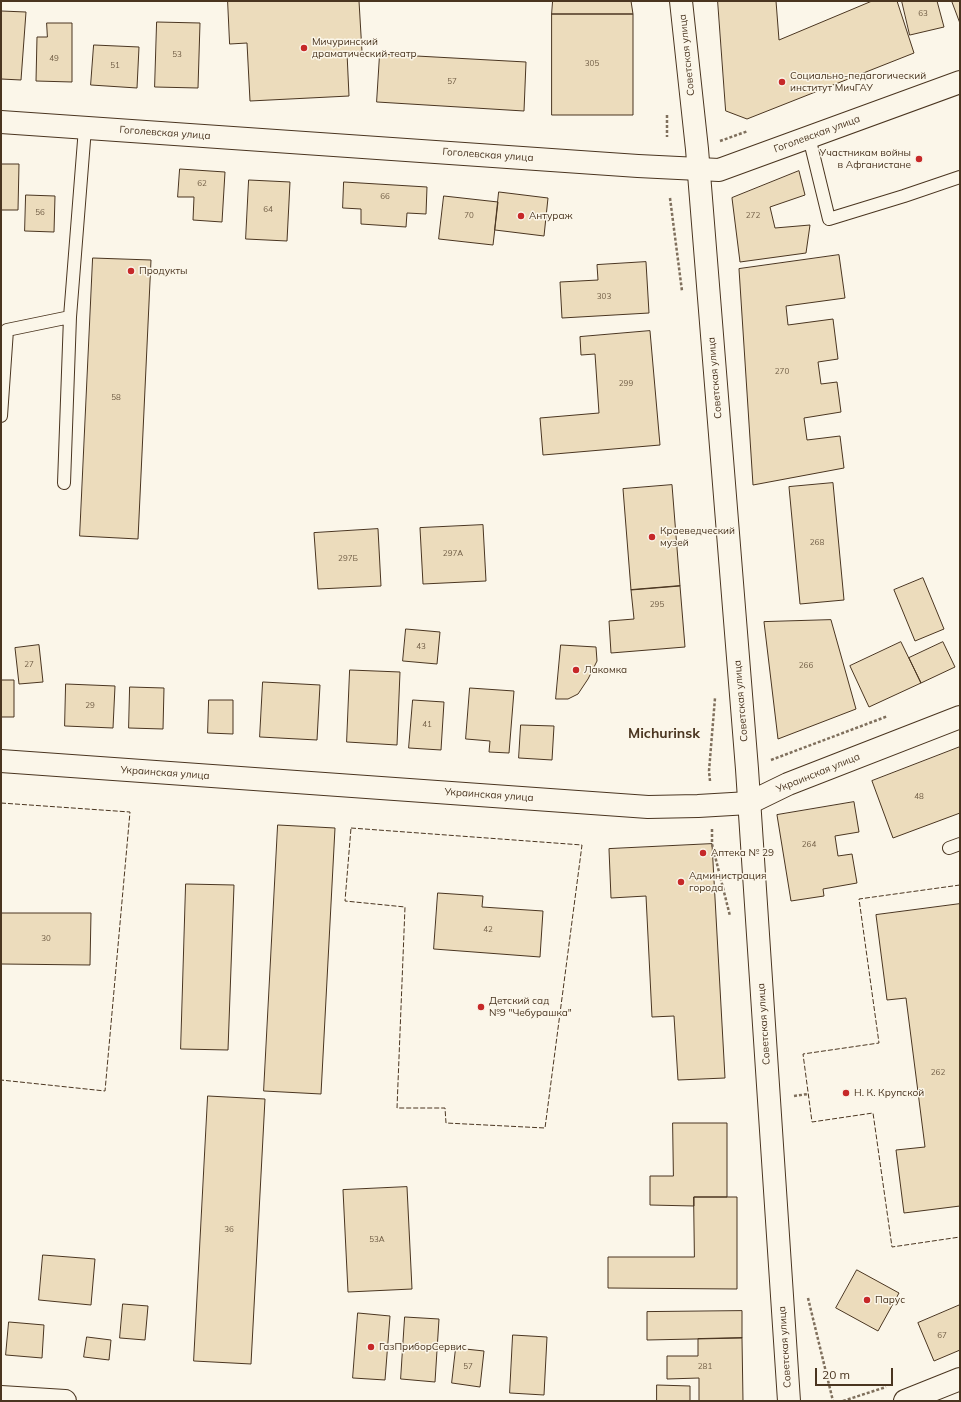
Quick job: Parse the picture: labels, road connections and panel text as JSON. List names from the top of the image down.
{
  "streets": {
    "street": ["Советская улица", "Гоголевская улица", "Украинская улица"]
  },
  "crossings": [
    ["Советская улица", "Гоголевская улица"],
    ["Советская улица", "Украинская улица"]
  ],
  "districts": ["Michurinsk"],
  "places": [
    "Мичуринский драматический театр",
    "Социально-педагогический институт МичГАУ",
    "Участникам войны в Афганистане",
    "Антураж",
    "Продукты",
    "Краеведческий музей",
    "Лакомка",
    "Аптека № 29",
    "Администрация города",
    "Детский сад №9 \"Чебурашка\"",
    "Н. К. Крупской",
    "Парус",
    "ГазПриборСервис"
  ],
  "house_numbers": [
    "63",
    "53",
    "49",
    "305",
    "51",
    "57",
    "62",
    "66",
    "64",
    "56",
    "70",
    "272",
    "303",
    "270",
    "299",
    "58",
    "268",
    "297А",
    "297Б",
    "295",
    "43",
    "27",
    "266",
    "29",
    "41",
    "48",
    "264",
    "42",
    "30",
    "262",
    "36",
    "53А",
    "67",
    "57",
    "281"
  ],
  "scale_bar": "20 m"
}
